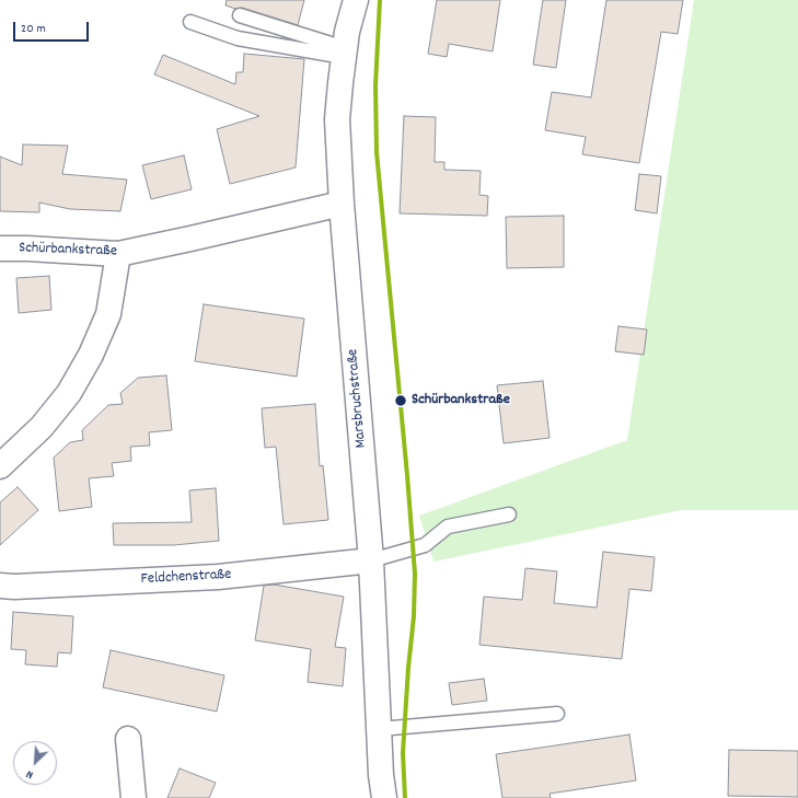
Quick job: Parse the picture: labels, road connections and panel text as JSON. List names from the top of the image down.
{
  "streets": {
    "street": ["Schürbankstraße", "Marsbruchstraße", "Feldchenstraße"]
  },
  "crossings": [
    ["Schürbankstraße", "Marsbruchstraße"],
    ["Marsbruchstraße", "Feldchenstraße"]
  ],
  "places": ["Schürbankstraße"],
  "scale_bar": "20 m",
  "north": "bottom left"
}
